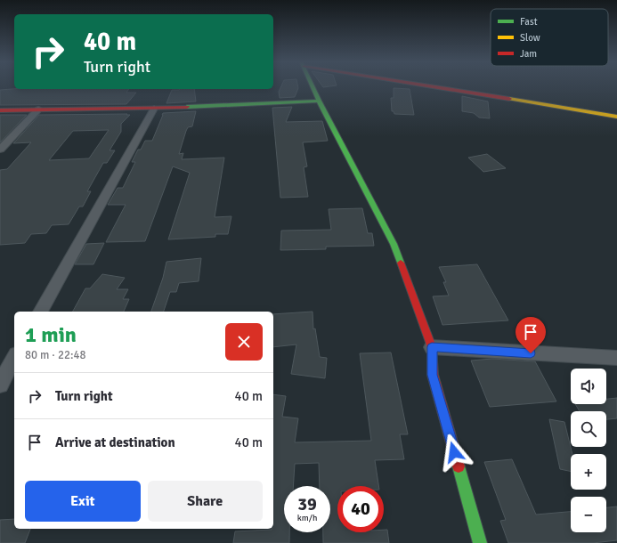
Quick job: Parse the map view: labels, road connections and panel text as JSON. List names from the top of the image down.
{
  "legend": ["Fast", "Slow", "Jam"],
  "page": {
    "turn": ["40 m", "Turn right"],
    "heading": ["1 min", "80 m · 22:48"],
    "map_buttons": ["+", "−"],
    "list": [
      {
        "name": "Turn right",
        "value": "40 m"
      },
      {
        "name": "Arrive at destination",
        "value": "40 m"
      }
    ],
    "buttons": ["Exit", "Share"],
    "speed": "39 km/h",
    "limit": "40"
  }
}
